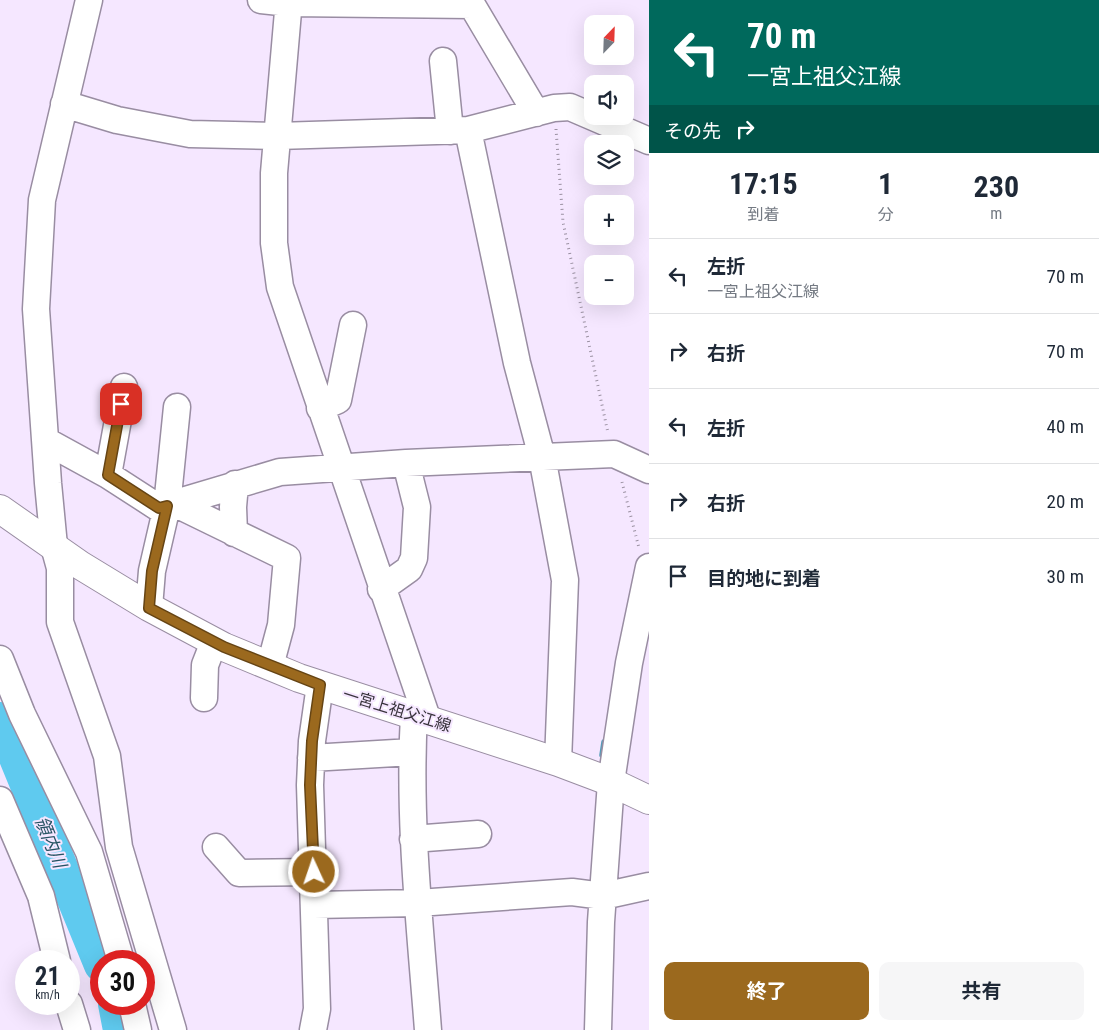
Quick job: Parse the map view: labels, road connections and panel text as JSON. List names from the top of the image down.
{
  "streets": {
    "main road": ["一宮上祖父江線"]
  },
  "water": ["領内川"],
  "north": "top right",
  "page": {
    "turn": ["70 m", "一宮上祖父江線"],
    "map_buttons": ["+", "−"],
    "then": "その先",
    "eta": [
      "17:15",
      "到着",
      "1",
      "分",
      "230",
      "m"
    ],
    "list": [
      {
        "name": "左折",
        "note": "一宮上祖父江線",
        "value": "70 m"
      },
      {
        "name": "右折",
        "value": "70 m"
      },
      {
        "name": "左折",
        "value": "40 m"
      },
      {
        "name": "右折",
        "value": "20 m"
      },
      {
        "name": "目的地に到着",
        "value": "30 m"
      }
    ],
    "speed": "21 km/h",
    "limit": "30",
    "buttons": ["終了", "共有"]
  }
}
